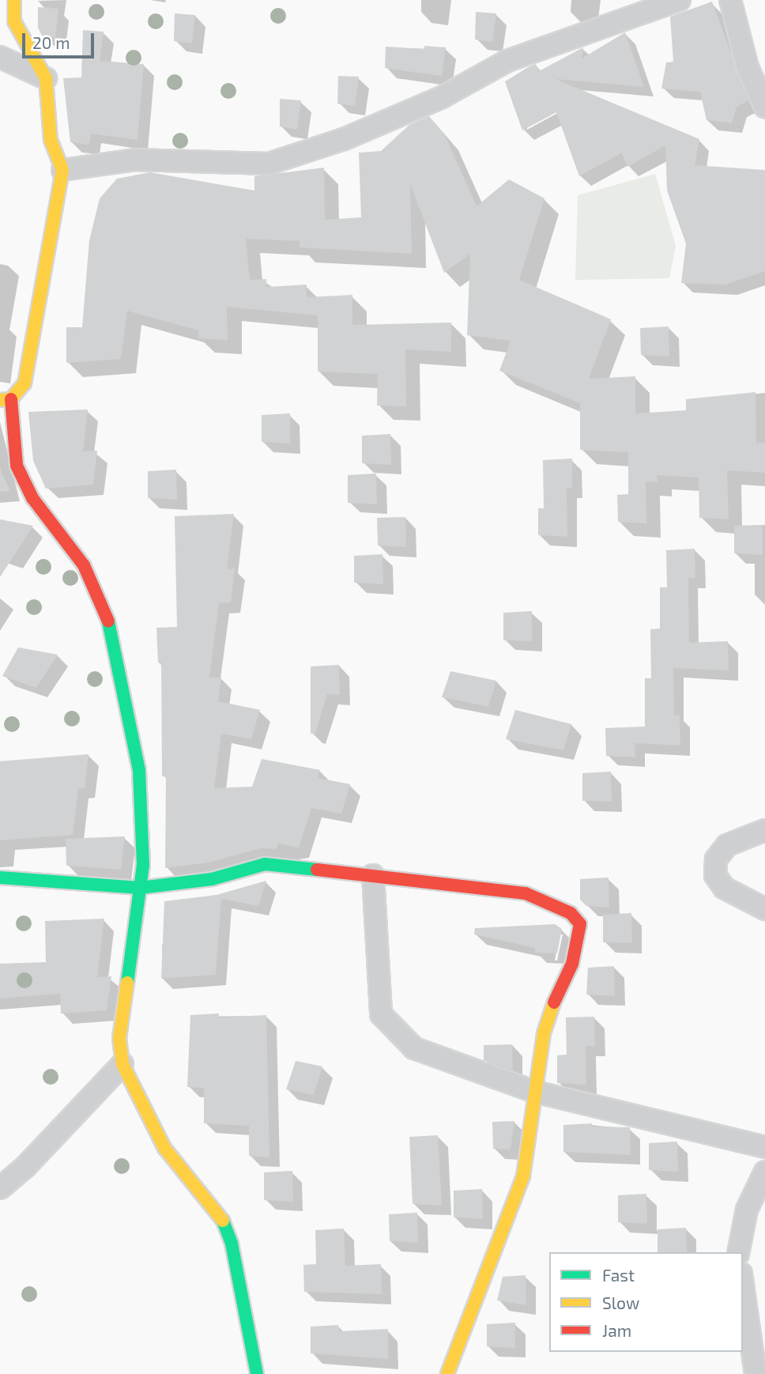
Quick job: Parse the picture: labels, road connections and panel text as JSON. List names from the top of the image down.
{
  "legend": ["Fast", "Slow", "Jam"],
  "scale_bar": "20 m"
}
